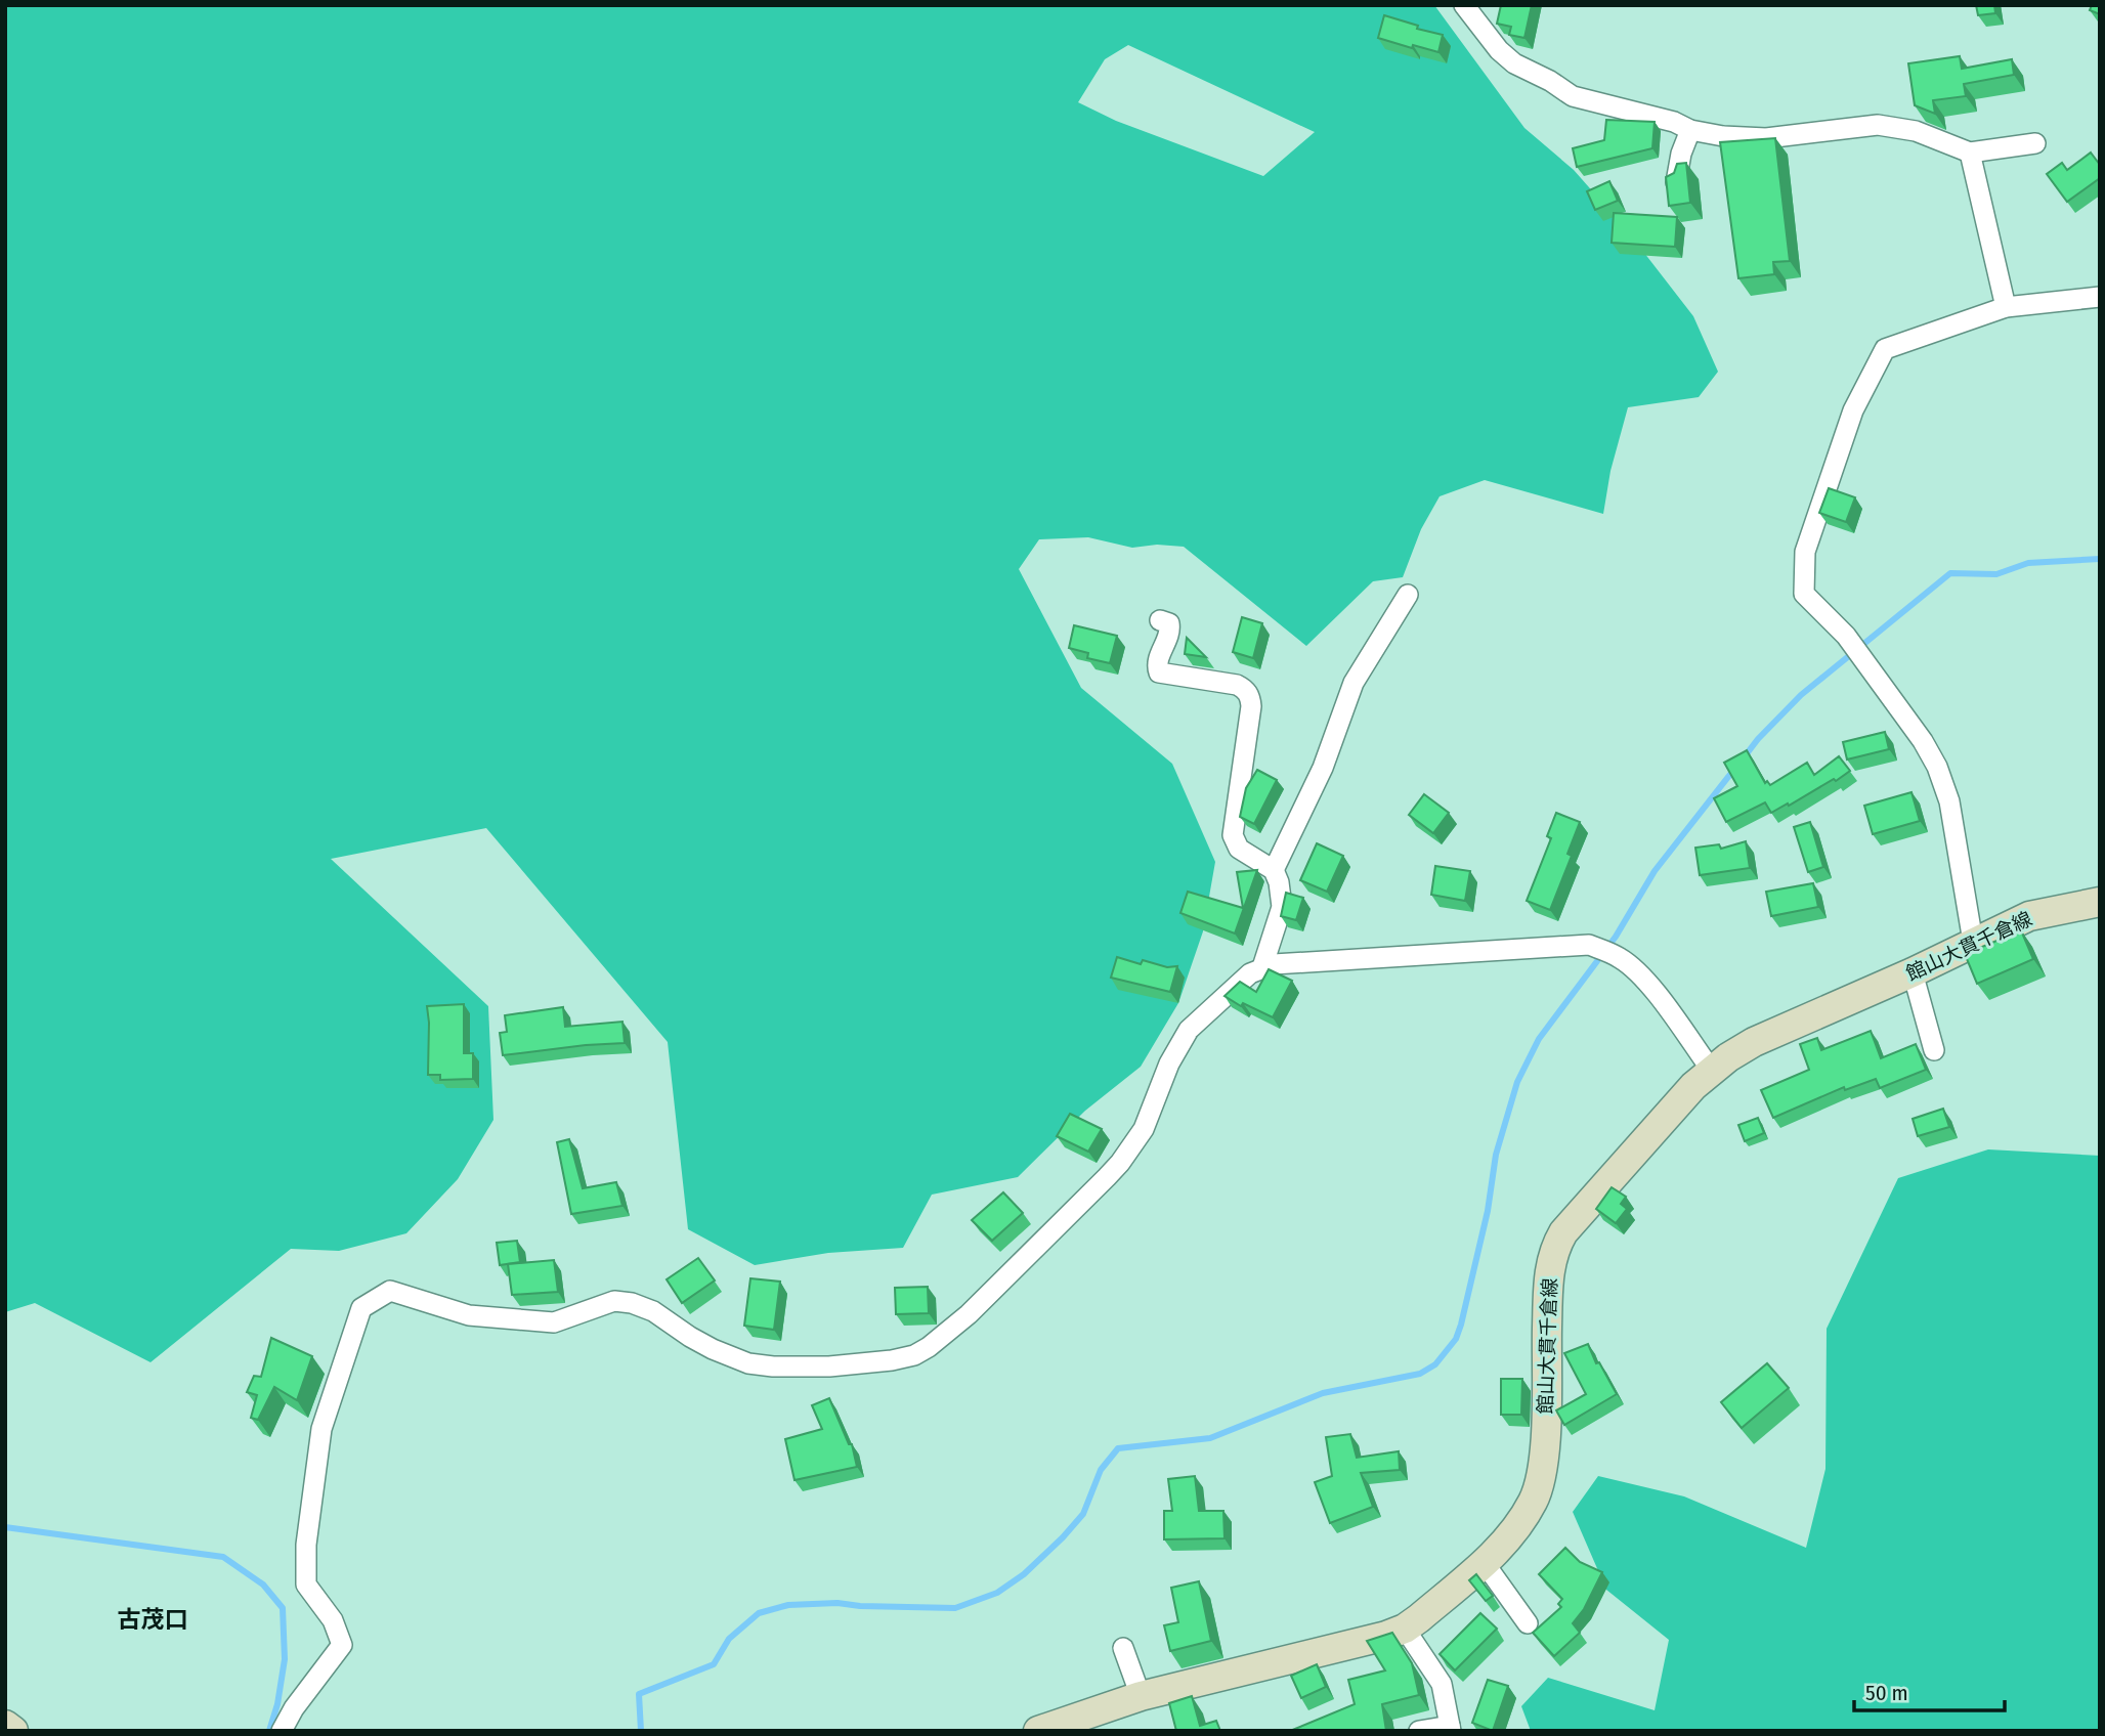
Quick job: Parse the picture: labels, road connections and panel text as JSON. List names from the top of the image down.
{
  "streets": {
    "main road": ["館山大貫千倉線"]
  },
  "districts": ["古茂口"],
  "scale_bar": "50 m"
}
